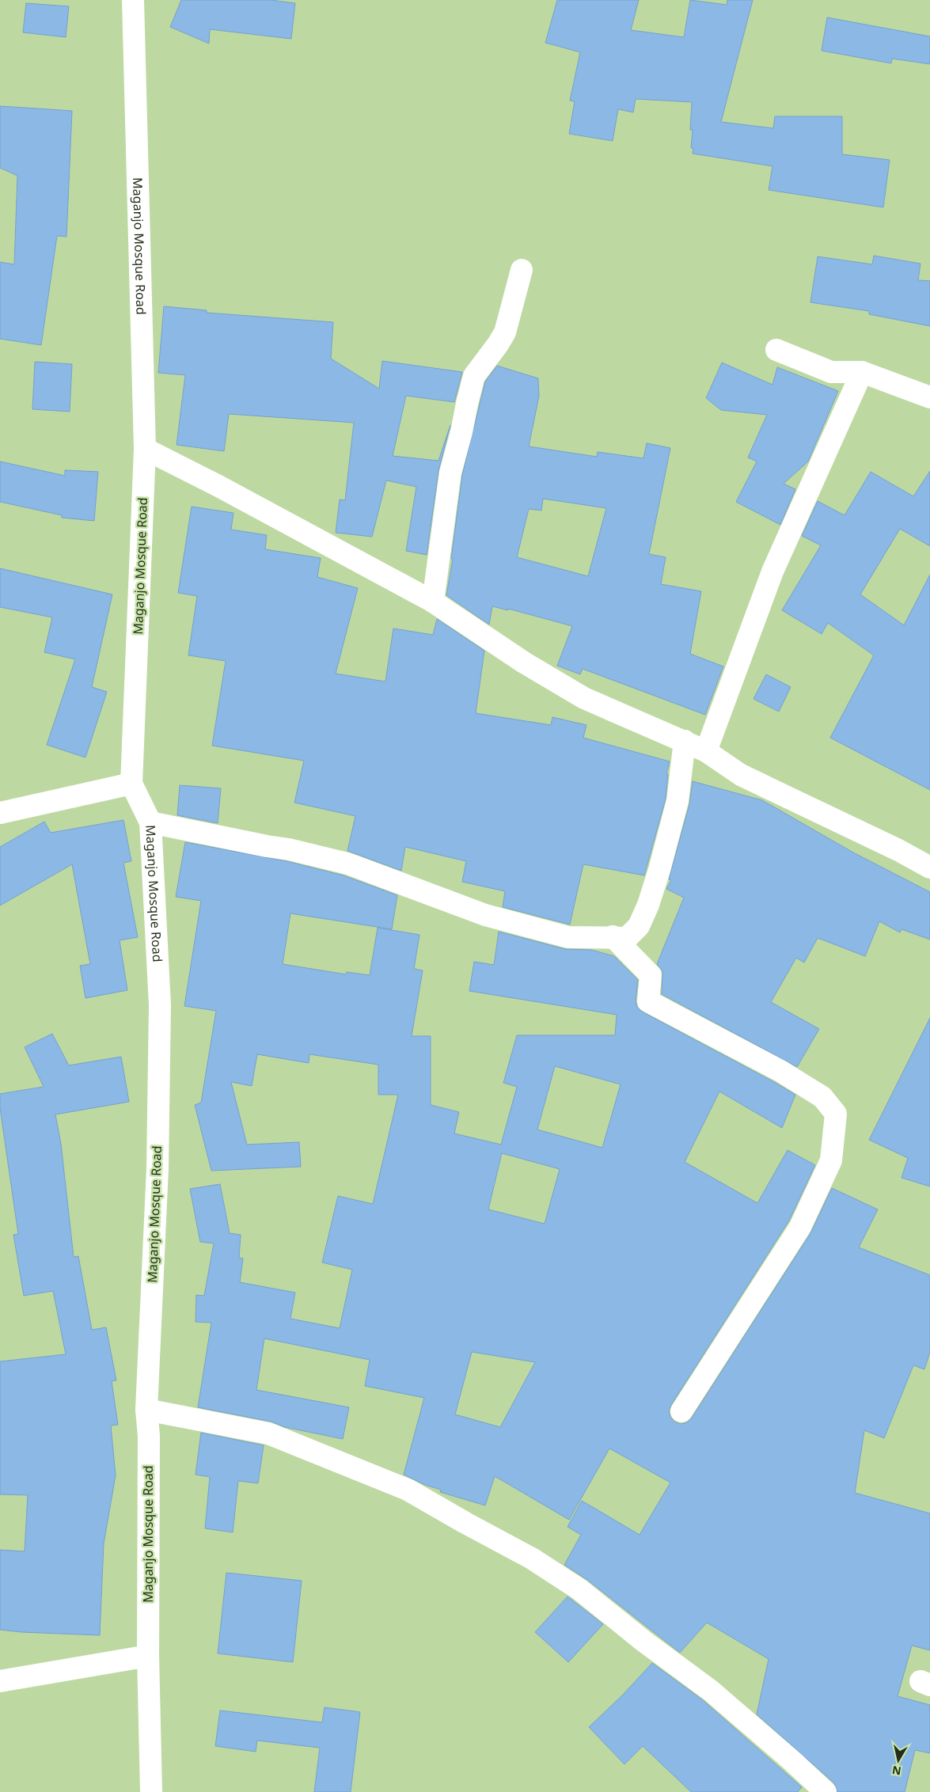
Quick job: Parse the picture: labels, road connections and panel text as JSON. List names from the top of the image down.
{
  "streets": {
    "street": ["Maganjo Mosque Road"]
  },
  "north": "bottom"
}
